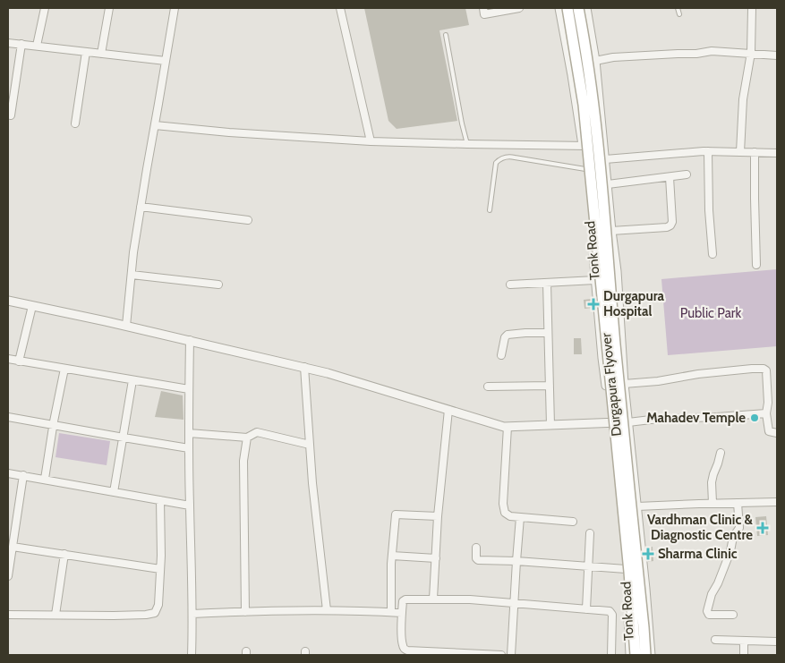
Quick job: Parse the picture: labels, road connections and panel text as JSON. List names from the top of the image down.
{
  "streets": {
    "main road": ["Durgapura Flyover"],
    "street": ["Tonk Road"]
  },
  "parks": ["Public Park"],
  "places": {
    "health": ["Durgapura Hospital", "Vardhman Clinic & Diagnostic Centre", "Sharma Clinic"],
    "other": ["Mahadev Temple"]
  }
}
